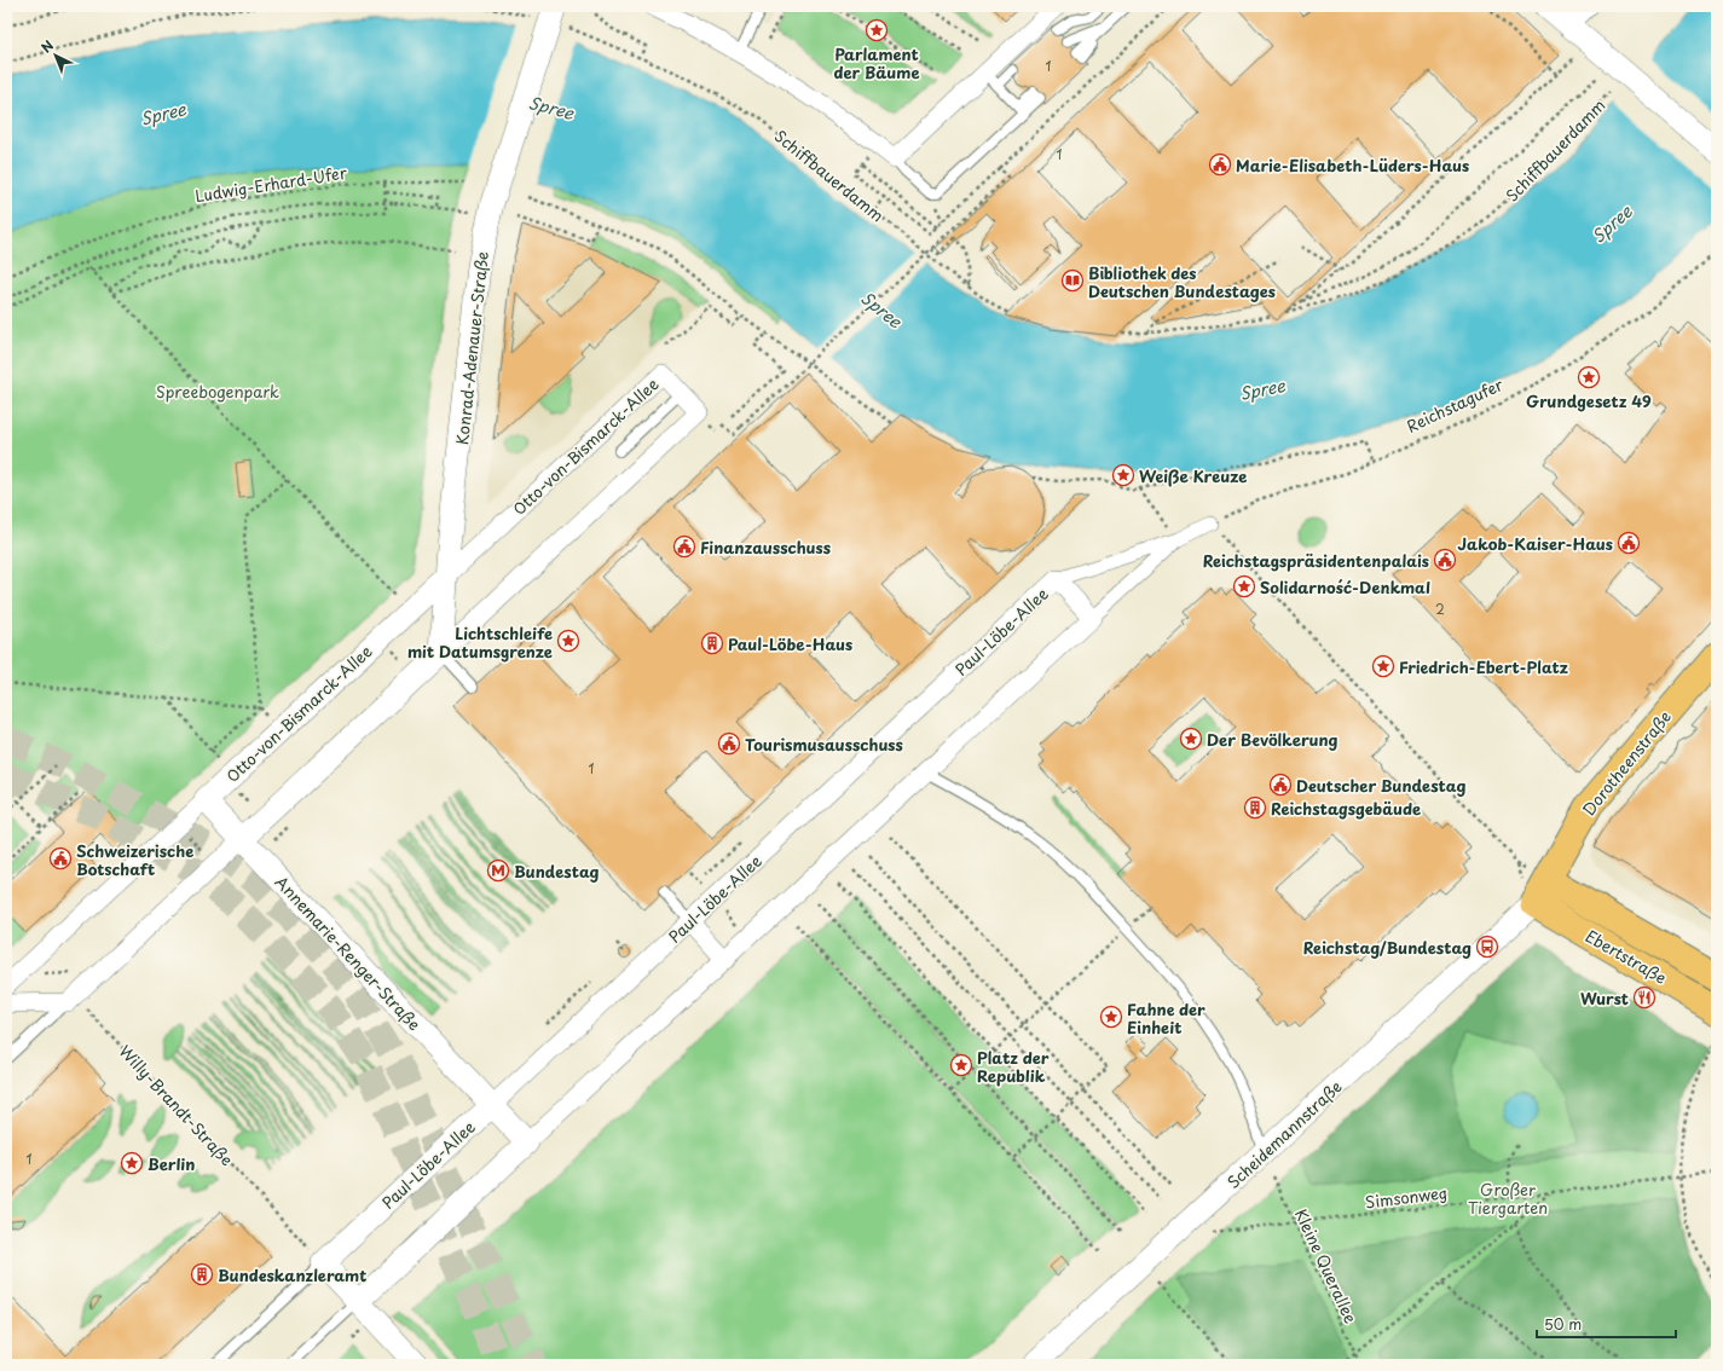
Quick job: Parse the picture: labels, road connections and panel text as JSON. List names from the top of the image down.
{
  "streets": {
    "main road": ["Dorotheenstraße", "Ebertstraße"],
    "street": [
      "Konrad-Adenauer-Straße",
      "Otto-von-Bismarck-Allee",
      "Paul-Löbe-Allee",
      "Annemarie-Renger-Straße",
      "Scheidemannstraße"
    ],
    "path": [
      "Schiffbauerdamm",
      "Ludwig-Erhard-Ufer",
      "Reichstagufer",
      "Willy-Brandt-Straße",
      "Simsonweg",
      "Kleine Querallee"
    ]
  },
  "crossings": [
    ["Konrad-Adenauer-Straße", "Otto-von-Bismarck-Allee"],
    ["Otto-von-Bismarck-Allee", "Annemarie-Renger-Straße"],
    ["Otto-von-Bismarck-Allee", "Willy-Brandt-Straße"],
    ["Paul-Löbe-Allee", "Annemarie-Renger-Straße"],
    ["Paul-Löbe-Allee", "Willy-Brandt-Straße"],
    ["Dorotheenstraße", "Ebertstraße"],
    ["Dorotheenstraße", "Scheidemannstraße"],
    ["Ebertstraße", "Scheidemannstraße"],
    ["Simsonweg", "Kleine Querallee"]
  ],
  "water": ["Spree"],
  "parks": ["Spreebogenpark", "Großer Tiergarten"],
  "places": {
    "place": [
      "Parlament der Bäume",
      "Grundgesetz 49",
      "Weiße Kreuze",
      "Solidarność-Denkmal",
      "Lichtschleife mit Datumsgrenze",
      "Friedrich-Ebert-Platz",
      "Der Bevölkerung",
      "Fahne der Einheit",
      "Platz der Republik",
      "Berlin"
    ],
    "public building": [
      "Marie-Elisabeth-Lüders-Haus",
      "Jakob-Kaiser-Haus",
      "Finanzausschuss",
      "Reichstagspräsidentenpalais",
      "Tourismusausschuss",
      "Deutscher Bundestag",
      "Schweizerische Botschaft"
    ],
    "library": ["Bibliothek des Deutschen Bundestages"],
    "building": ["Paul-Löbe-Haus", "Reichstagsgebäude", "Bundeskanzleramt"],
    "metro station": ["Bundestag"],
    "bus stop": ["Reichstag/Bundestag"],
    "restaurant": ["Wurst"]
  },
  "house_numbers": [
    "1",
    "1",
    "2",
    "1",
    "1"
  ],
  "scale_bar": "50 m",
  "north": "top left"
}
